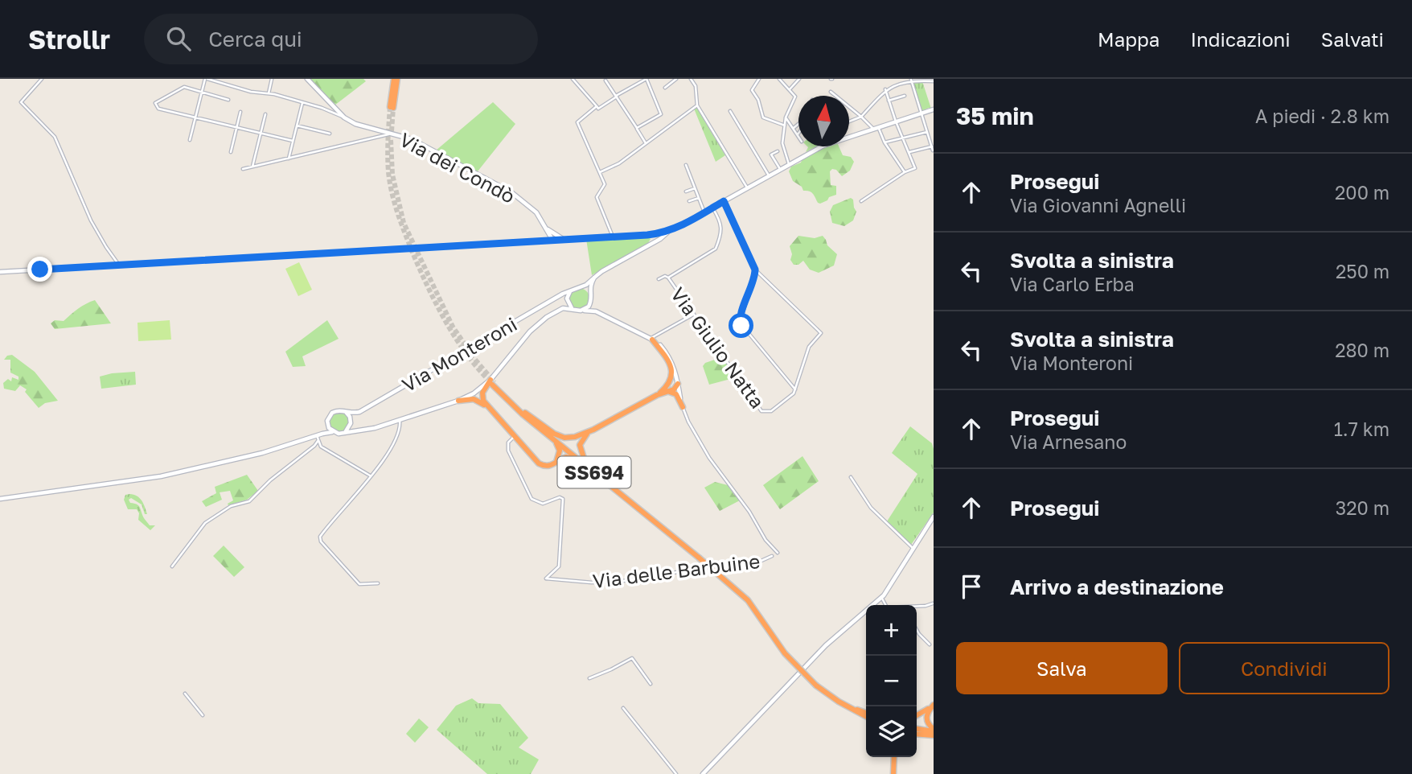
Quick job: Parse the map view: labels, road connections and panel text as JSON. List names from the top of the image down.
{
  "streets": {
    "highway": ["SS694"],
    "main road": ["Via dei Condò", "Via Monteroni"],
    "street": ["Via Giulio Natta", "Via delle Barbuine"]
  },
  "crossings": [
    ["Via dei Condò", "Via Monteroni"]
  ],
  "north": "top",
  "page": {
    "header": "Strollr",
    "search": "Cerca qui",
    "nav": ["Mappa", "Indicazioni", "Salvati"],
    "heading": ["35 min", "A piedi · 2.8 km"],
    "list": [
      ["Prosegui", "Via Giovanni Agnelli", "200 m"],
      ["Svolta a sinistra", "Via Carlo Erba", "250 m"],
      ["Svolta a sinistra", "Via Monteroni", "280 m"],
      ["Prosegui", "Via Arnesano", "1.7 km"],
      ["Prosegui", "320 m"],
      "Arrivo a destinazione"
    ],
    "map_buttons": ["+", "−"],
    "buttons": ["Salva", "Condividi"]
  }
}
